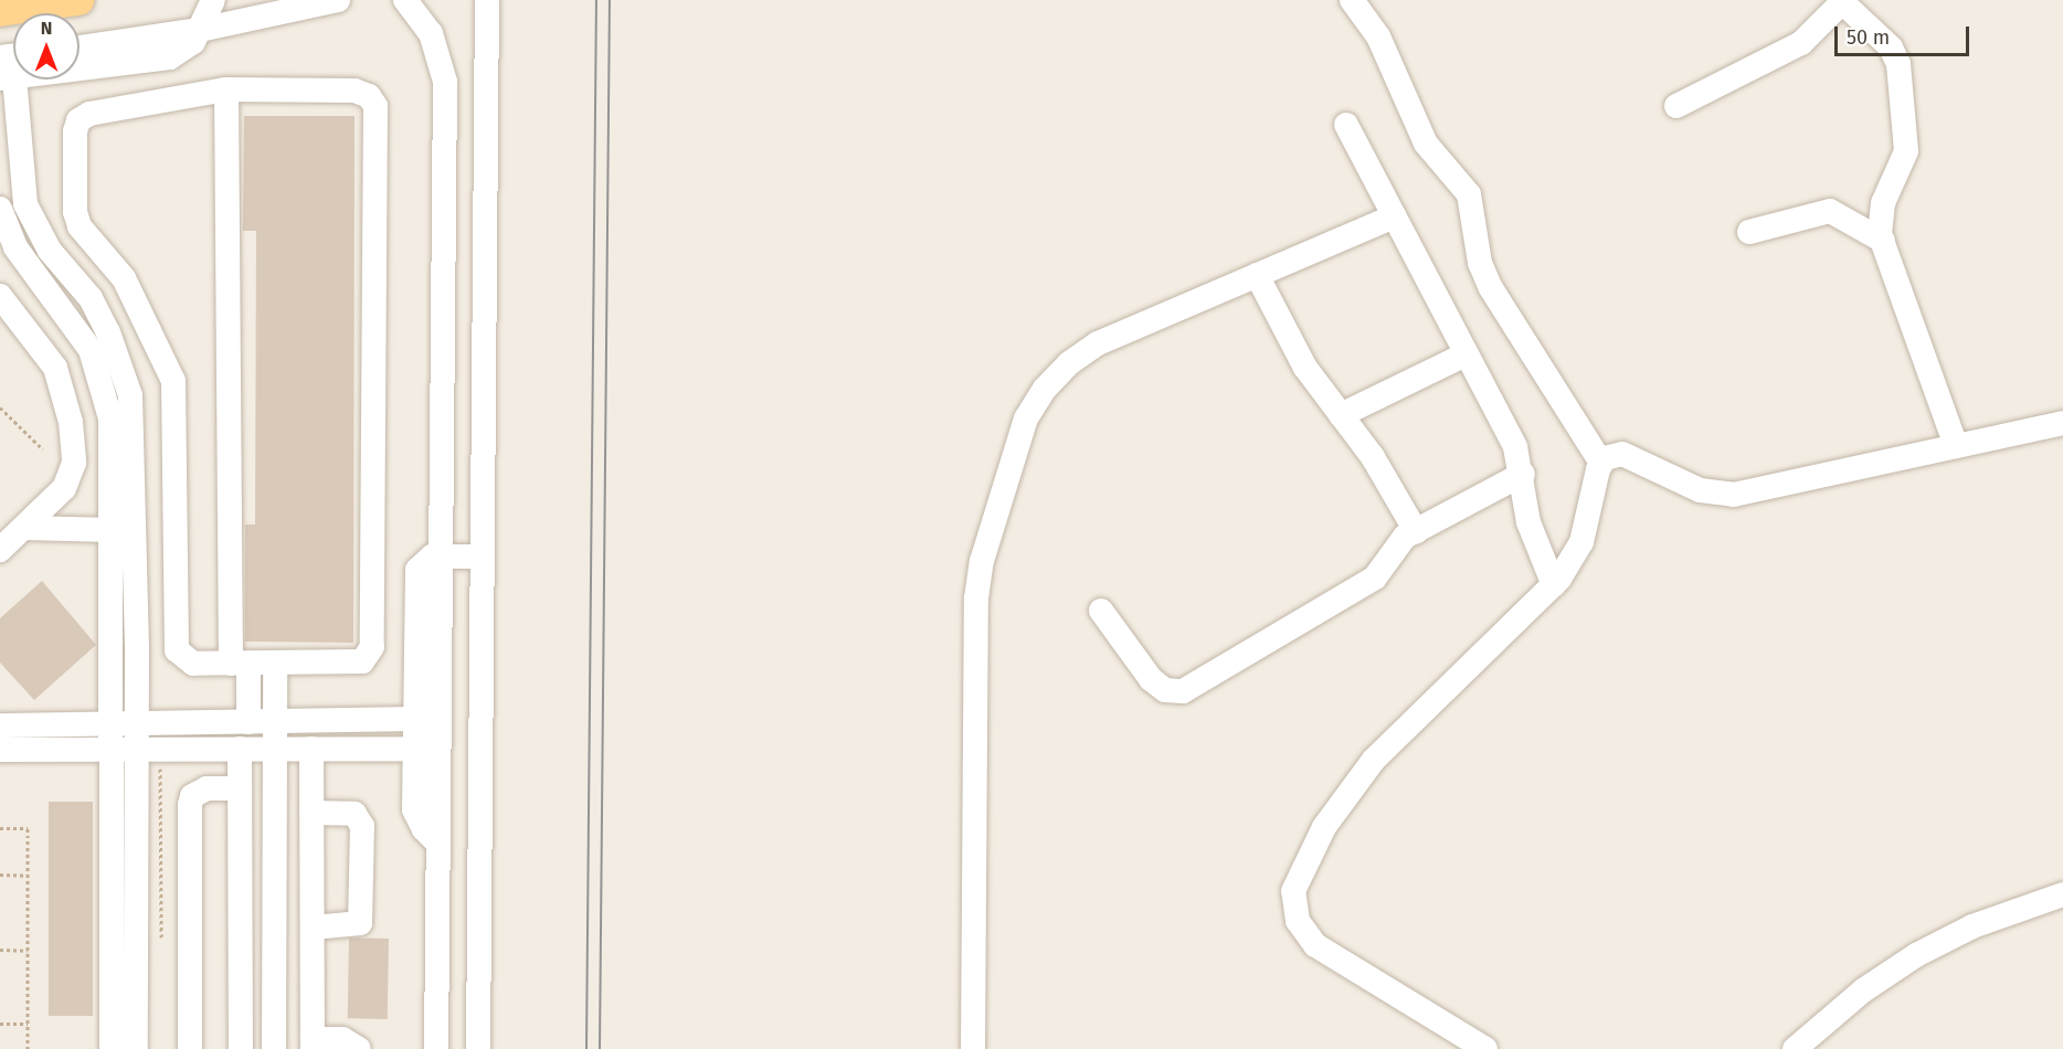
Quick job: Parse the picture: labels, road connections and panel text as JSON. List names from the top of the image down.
{
  "scale_bar": "50 m",
  "north": "top"
}
